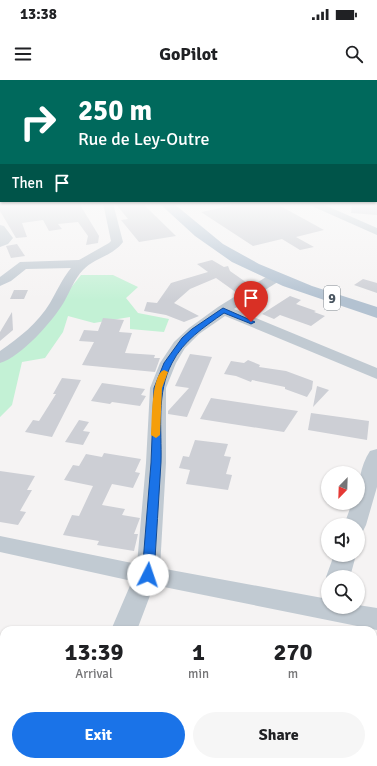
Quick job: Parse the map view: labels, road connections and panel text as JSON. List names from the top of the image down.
{
  "streets": {
    "main road": ["9"]
  },
  "north": "bottom left",
  "page": {
    "status": "13:38",
    "header": "GoPilot",
    "turn": ["250 m", "Rue de Ley-Outre"],
    "then": "Then",
    "eta": [
      "13:39",
      "Arrival",
      "1",
      "min",
      "270",
      "m"
    ],
    "buttons": ["Exit", "Share"]
  }
}
